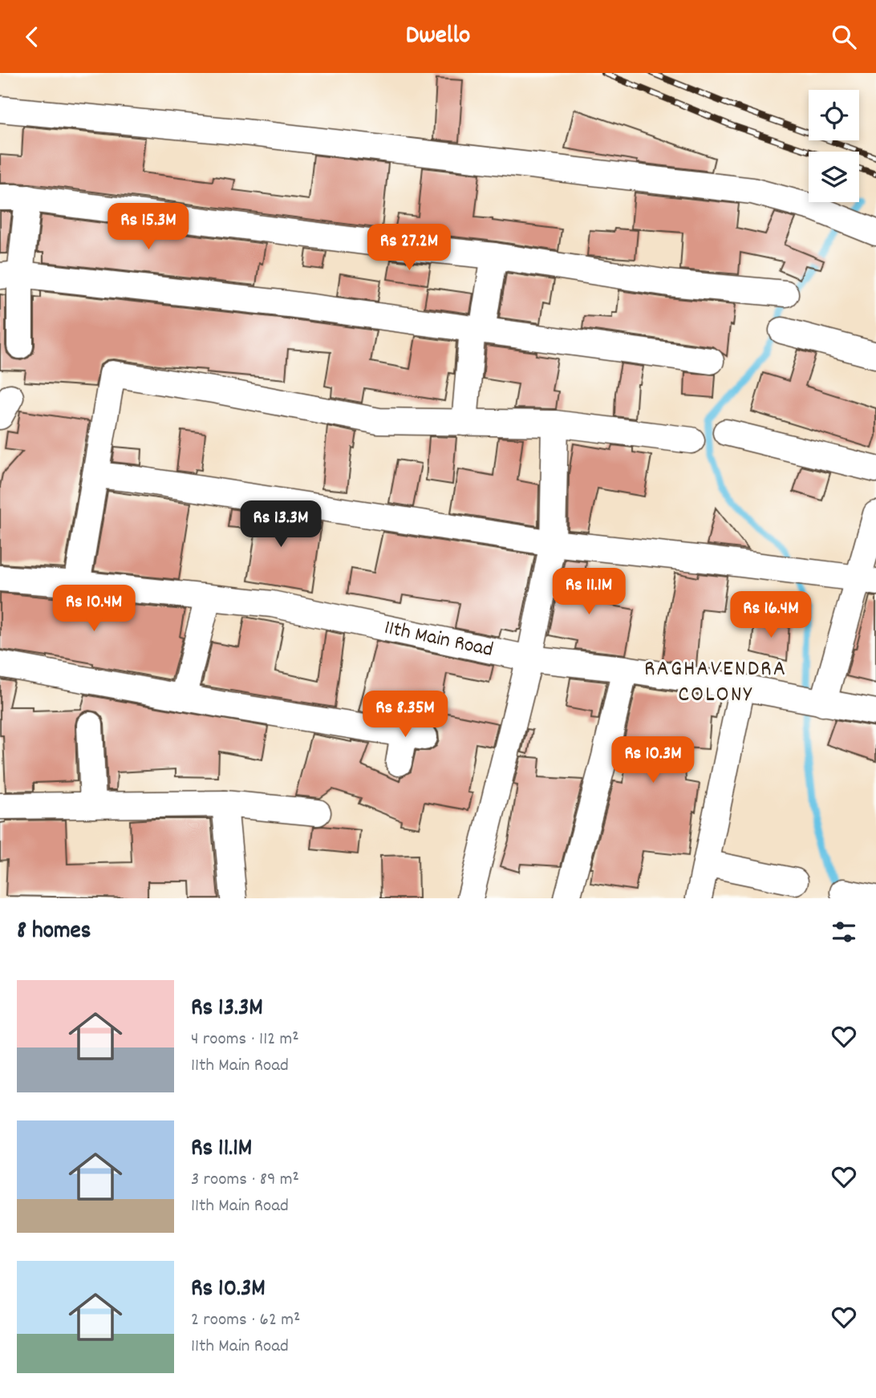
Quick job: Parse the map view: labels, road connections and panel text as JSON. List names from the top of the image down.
{
  "streets": {
    "street": ["11th Main Road"]
  },
  "districts": ["RAGHAVENDRA COLONY"],
  "page": {
    "header": "Dwello",
    "price": [
      "Rs 15.3M",
      "Rs 27.2M",
      "Rs 13.3M",
      "Rs 11.1M",
      "Rs 10.4M",
      "Rs 16.4M",
      "Rs 8.35M",
      "Rs 10.3M"
    ],
    "heading": "8 homes",
    "list": [
      {
        "name": "Rs 13.3M",
        "note": "4 rooms · 112 m² · 11th Main Road"
      },
      {
        "name": "Rs 11.1M",
        "note": "3 rooms · 89 m² · 11th Main Road"
      },
      {
        "name": "Rs 10.3M",
        "note": "2 rooms · 62 m² · 11th Main Road"
      }
    ]
  }
}
